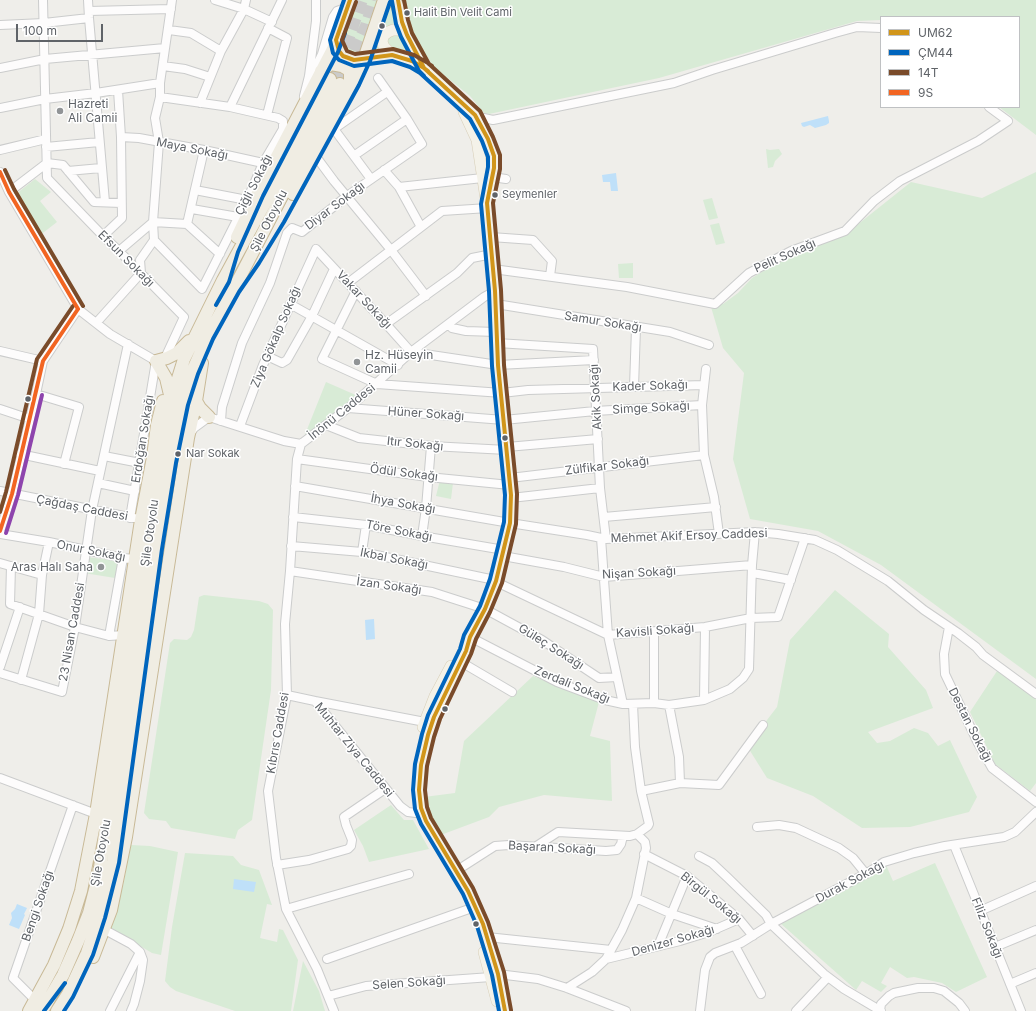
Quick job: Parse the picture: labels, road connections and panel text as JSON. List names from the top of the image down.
{
  "streets": {
    "highway": ["Şile Otoyolu"],
    "street": [
      "Maya Sokağı",
      "Çiğli Sokağı",
      "Diyar Sokağı",
      "Pelit Sokağı",
      "Efsun Sokağı",
      "Vakar Sokağı",
      "Samur Sokağı",
      "Ziya Gökalp Sokağı",
      "Kader Sokağı",
      "Akik Sokağı",
      "Simge Sokağı",
      "İnönü Caddesi",
      "Hüner Sokağı",
      "Erdoğan Sokağı",
      "Itır Sokağı",
      "Zülfikar Sokağı",
      "Ödül Sokağı",
      "İhya Sokağı",
      "Çağdaş Caddesi",
      "Töre Sokağı",
      "Mehmet Akif Ersoy Caddesi",
      "Onur Sokağı",
      "İkbal Sokağı",
      "Nişan Sokağı",
      "İzan Sokağı",
      "Kavisli Sokağı",
      "23 Nisan Caddesi",
      "Güleç Sokağı",
      "Zerdali Sokağı",
      "Destan Sokağı",
      "Kıbrıs Caddesi",
      "Muhtar Ziya Caddesi",
      "Başaran Sokağı",
      "Durak Sokağı",
      "Birgül Sokağı",
      "Bengi Sokağı",
      "Filiz Sokağı",
      "Denizer Sokağı",
      "Selen Sokağı"
    ]
  },
  "crossings": [
    ["Maya Sokağı", "Çiğli Sokağı"],
    ["Diyar Sokağı", "İnönü Caddesi"],
    ["Efsun Sokağı", "Erdoğan Sokağı"],
    ["Vakar Sokağı", "Ziya Gökalp Sokağı"],
    ["Vakar Sokağı", "İnönü Caddesi"],
    ["Ziya Gökalp Sokağı", "İnönü Caddesi"],
    ["Kader Sokağı", "Akik Sokağı"],
    ["Kader Sokağı", "İnönü Caddesi"],
    ["Akik Sokağı", "Simge Sokağı"],
    ["Akik Sokağı", "Itır Sokağı"],
    ["Akik Sokağı", "Zülfikar Sokağı"],
    ["Akik Sokağı", "Mehmet Akif Ersoy Caddesi"],
    ["Akik Sokağı", "Nişan Sokağı"],
    ["Akik Sokağı", "Kavisli Sokağı"],
    ["Akik Sokağı", "Güleç Sokağı"],
    ["Akik Sokağı", "Zerdali Sokağı"],
    ["Simge Sokağı", "Hüner Sokağı"],
    ["İnönü Caddesi", "Hüner Sokağı"],
    ["İnönü Caddesi", "Itır Sokağı"],
    ["İnönü Caddesi", "Kıbrıs Caddesi"],
    ["Erdoğan Sokağı", "Çağdaş Caddesi"],
    ["Zülfikar Sokağı", "Ödül Sokağı"],
    ["Ödül Sokağı", "Kıbrıs Caddesi"],
    ["İhya Sokağı", "Mehmet Akif Ersoy Caddesi"],
    ["İhya Sokağı", "Kıbrıs Caddesi"],
    ["Çağdaş Caddesi", "23 Nisan Caddesi"],
    ["Töre Sokağı", "Nişan Sokağı"],
    ["Töre Sokağı", "Kıbrıs Caddesi"],
    ["Mehmet Akif Ersoy Caddesi", "Zerdali Sokağı"],
    ["Mehmet Akif Ersoy Caddesi", "Destan Sokağı"],
    ["Onur Sokağı", "23 Nisan Caddesi"],
    ["İkbal Sokağı", "Kavisli Sokağı"],
    ["İkbal Sokağı", "Kıbrıs Caddesi"],
    ["Nişan Sokağı", "Zerdali Sokağı"],
    ["İzan Sokağı", "Güleç Sokağı"],
    ["İzan Sokağı", "Kıbrıs Caddesi"],
    ["Kavisli Sokağı", "Zerdali Sokağı"],
    ["Kıbrıs Caddesi", "Muhtar Ziya Caddesi"],
    ["Kıbrıs Caddesi", "Selen Sokağı"],
    ["Durak Sokağı", "Birgül Sokağı"],
    ["Durak Sokağı", "Filiz Sokağı"],
    ["Birgül Sokağı", "Denizer Sokağı"]
  ],
  "places": [
    "Halit Bin Velit Cami",
    "Hazreti Ali Camii",
    "Seymenler",
    "Hz. Hüseyin Camii",
    "Nar Sokak",
    "Aras Halı Saha"
  ],
  "lines": [
    "transit line UM62",
    "transit line ÇM44",
    "transit line 14T",
    "transit line 9S"
  ],
  "legend": [
    "UM62",
    "ÇM44",
    "14T",
    "9S"
  ],
  "scale_bar": "100 m"
}
